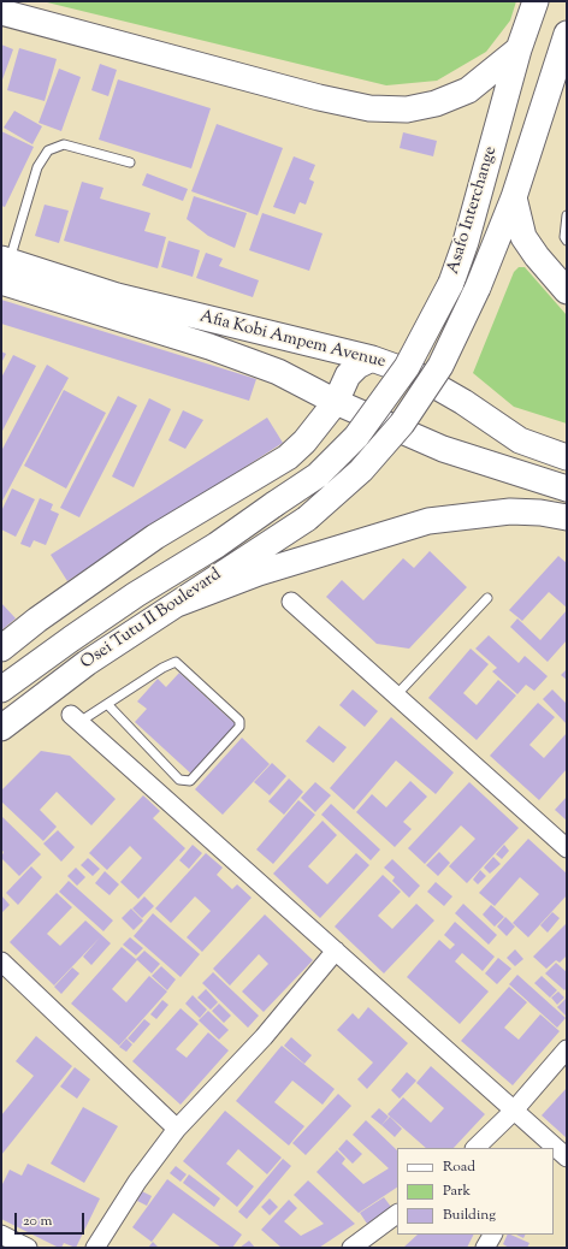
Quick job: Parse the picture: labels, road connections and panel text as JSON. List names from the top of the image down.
{
  "streets": {
    "main road": ["Asafo Interchange", "Afia Kobi Ampem Avenue", "Osei Tutu II Boulevard"]
  },
  "crossings": [
    ["Asafo Interchange", "Osei Tutu II Boulevard"]
  ],
  "legend": ["Road", "Park", "Building"],
  "scale_bar": "20 m"
}
